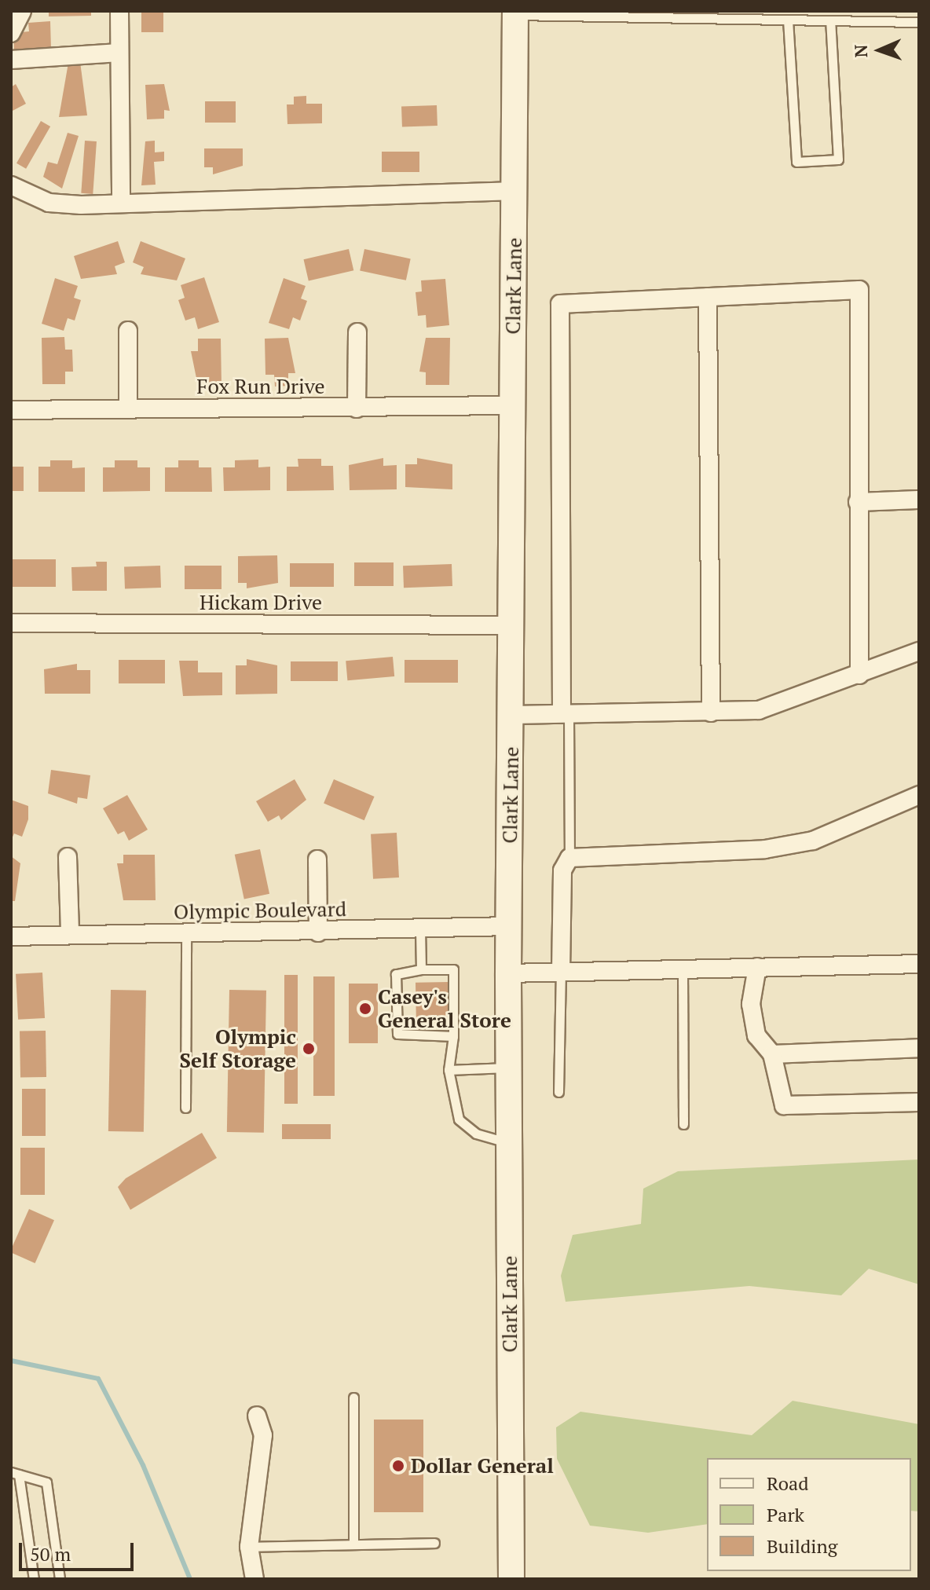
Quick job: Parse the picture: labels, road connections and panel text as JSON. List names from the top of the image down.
{
  "streets": {
    "main road": ["Clark Lane"],
    "street": ["Fox Run Drive", "Hickam Drive", "Olympic Boulevard"]
  },
  "crossings": [
    ["Clark Lane", "Fox Run Drive"],
    ["Clark Lane", "Hickam Drive"],
    ["Clark Lane", "Olympic Boulevard"]
  ],
  "places": ["Casey's General Store", "Olympic Self Storage", "Dollar General"],
  "legend": ["Road", "Park", "Building"],
  "scale_bar": "50 m",
  "north": "left"
}
